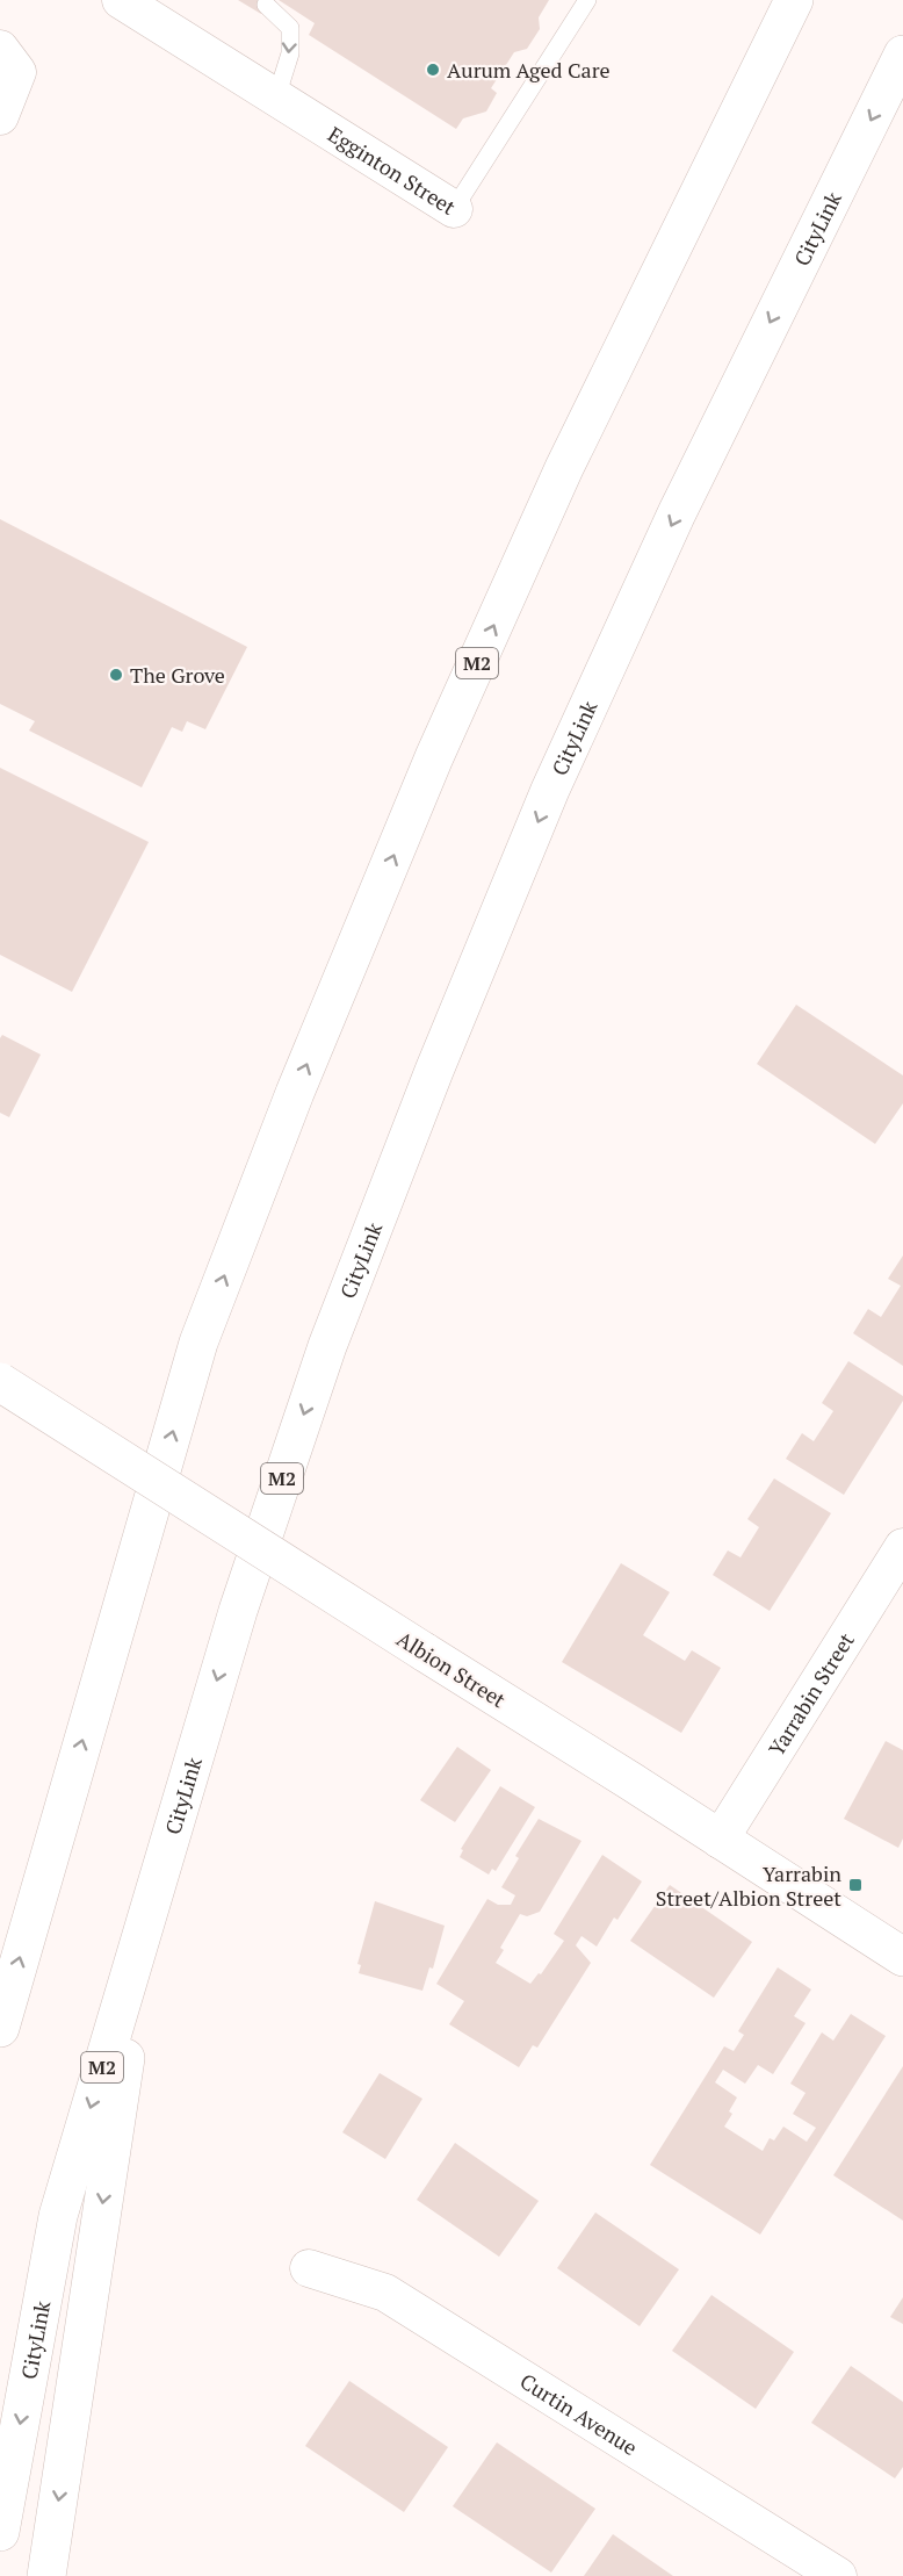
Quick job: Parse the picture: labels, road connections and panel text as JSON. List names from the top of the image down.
{
  "streets": {
    "main road": ["CityLink", "M2", "Albion Street"],
    "street": ["Egginton Street", "Yarrabin Street", "Curtin Avenue"]
  },
  "crossings": [
    ["Albion Street", "Yarrabin Street"]
  ],
  "places": {
    "other": ["Aurum Aged Care", "The Grove"],
    "transit": ["Yarrabin Street/Albion Street"]
  }
}
